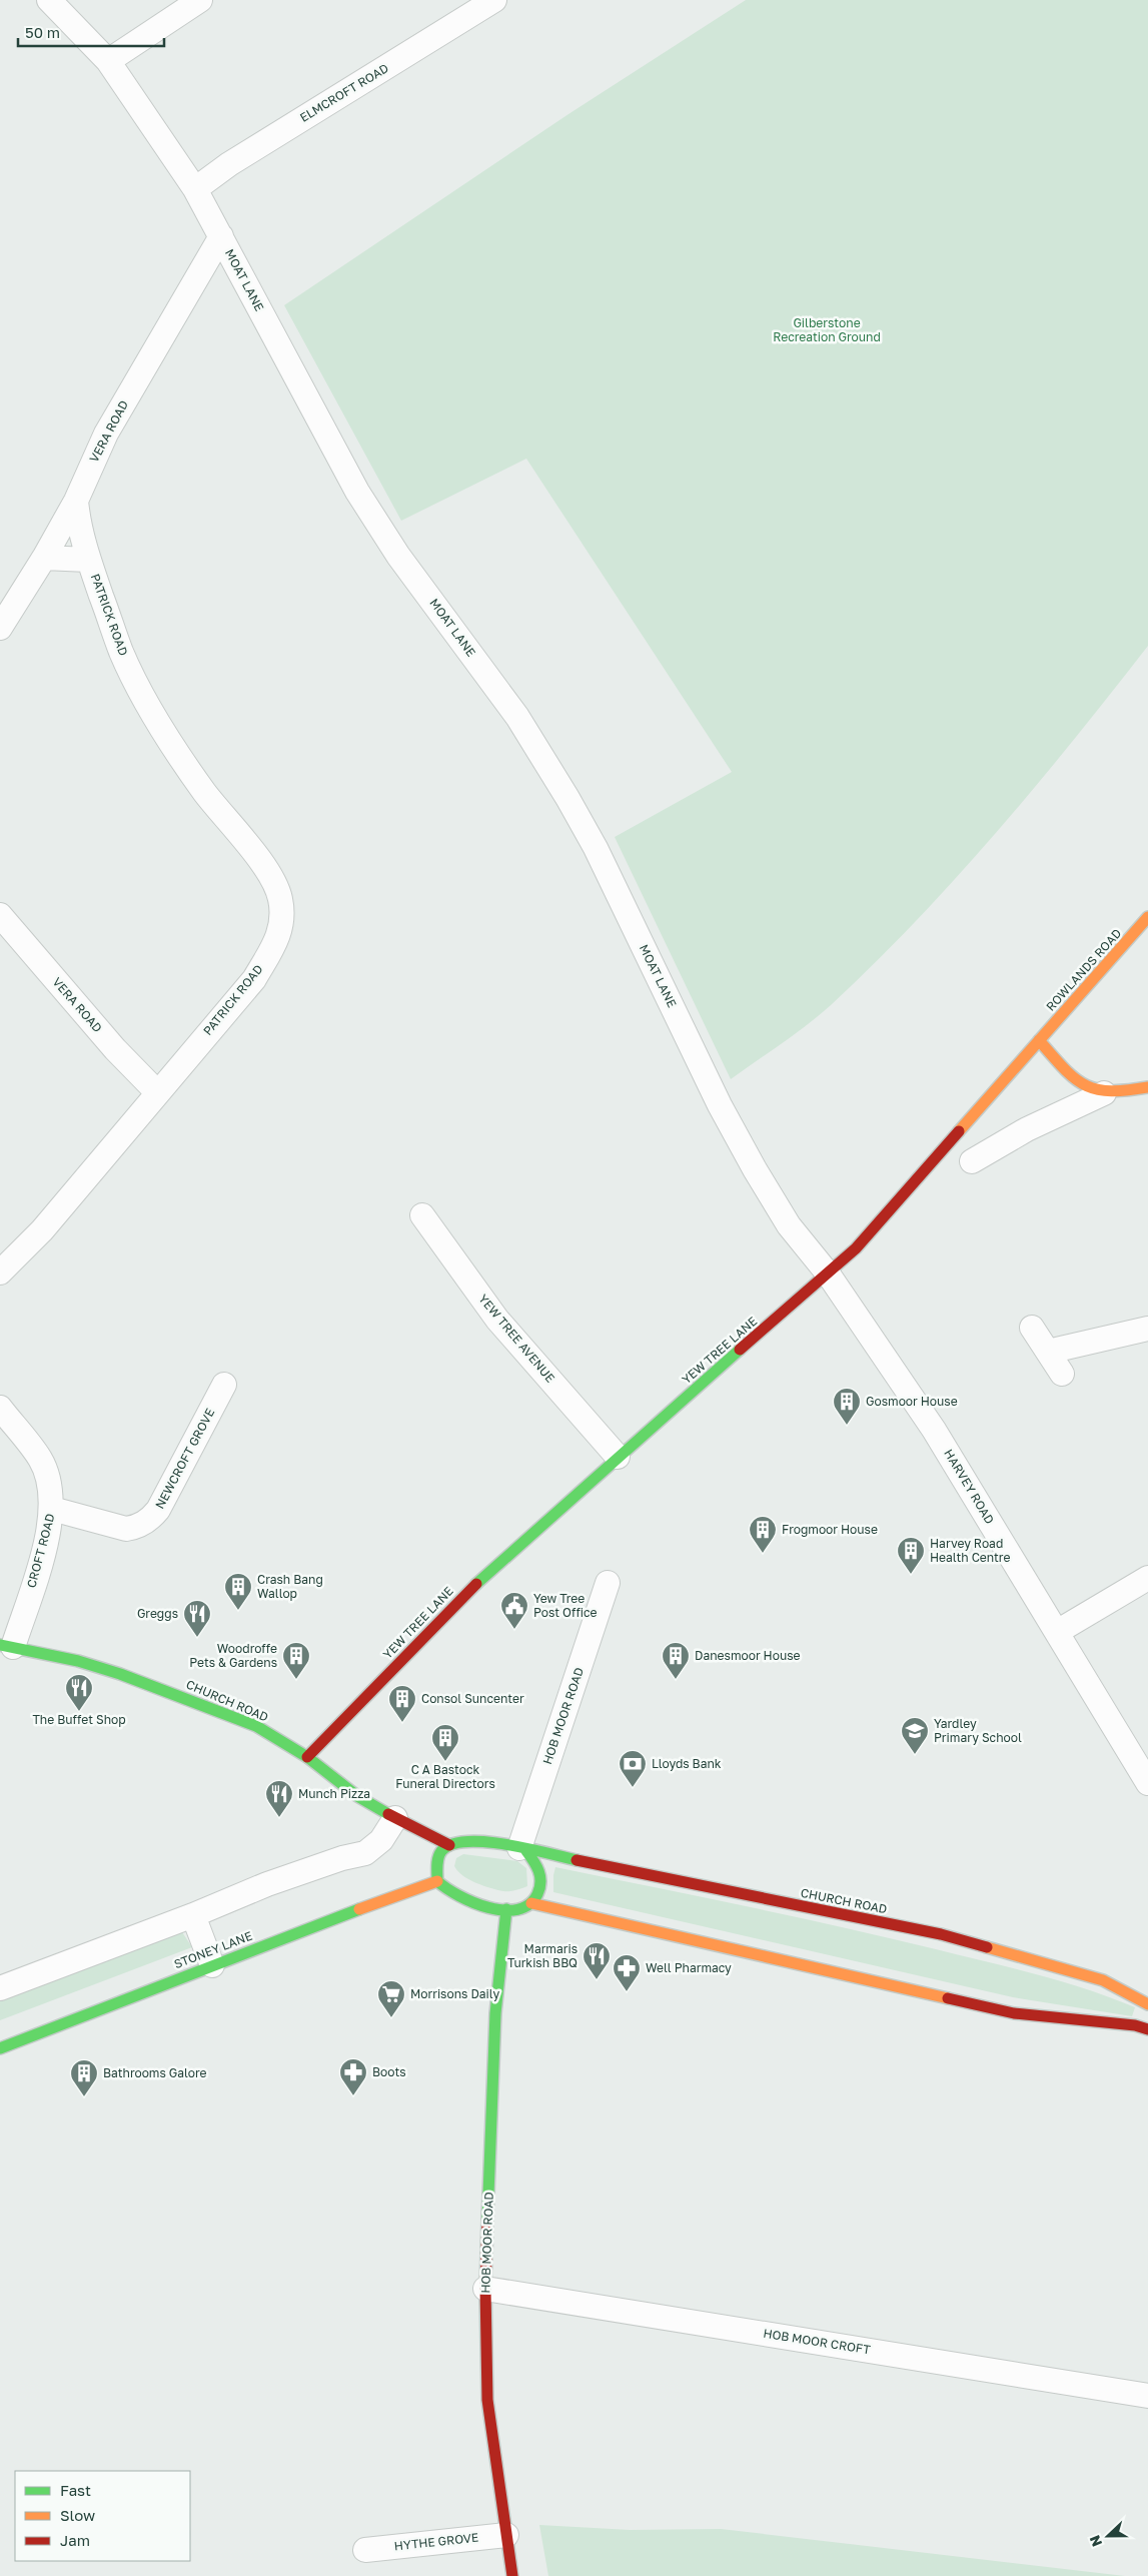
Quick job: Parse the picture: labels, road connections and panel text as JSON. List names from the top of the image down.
{
  "streets": {
    "street": [
      "ELMCROFT ROAD",
      "MOAT LANE",
      "VERA ROAD",
      "PATRICK ROAD",
      "ROWLANDS ROAD",
      "YEW TREE AVENUE",
      "YEW TREE LANE",
      "NEWCROFT GROVE",
      "HARVEY ROAD",
      "CROFT ROAD",
      "CHURCH ROAD",
      "HOB MOOR ROAD",
      "STONEY LANE",
      "HOB MOOR CROFT",
      "HYTHE GROVE"
    ]
  },
  "crossings": [
    ["ELMCROFT ROAD", "MOAT LANE"],
    ["MOAT LANE", "VERA ROAD"],
    ["MOAT LANE", "YEW TREE LANE"],
    ["MOAT LANE", "HARVEY ROAD"],
    ["VERA ROAD", "PATRICK ROAD"],
    ["ROWLANDS ROAD", "YEW TREE LANE"],
    ["YEW TREE AVENUE", "YEW TREE LANE"],
    ["YEW TREE LANE", "HARVEY ROAD"],
    ["YEW TREE LANE", "CHURCH ROAD"],
    ["NEWCROFT GROVE", "CROFT ROAD"],
    ["CROFT ROAD", "CHURCH ROAD"],
    ["CHURCH ROAD", "HOB MOOR ROAD"],
    ["CHURCH ROAD", "STONEY LANE"],
    ["HOB MOOR ROAD", "STONEY LANE"],
    ["HOB MOOR ROAD", "HOB MOOR CROFT"],
    ["HOB MOOR ROAD", "HYTHE GROVE"]
  ],
  "parks": ["Gilberstone Recreation Ground"],
  "places": {
    "building": [
      "Gosmoor House",
      "Frogmoor House",
      "Harvey Road Health Centre",
      "Crash Bang Wallop",
      "Woodroffe Pets & Gardens",
      "Danesmoor House",
      "Consol Suncenter",
      "C A Bastock Funeral Directors",
      "Bathrooms Galore"
    ],
    "public building": ["Yew Tree Post Office"],
    "restaurant": [
      "Greggs",
      "The Buffet Shop",
      "Munch Pizza",
      "Marmaris Turkish BBQ"
    ],
    "school or university": ["Yardley Primary School"],
    "bank": ["Lloyds Bank"],
    "pharmacy": ["Well Pharmacy", "Boots"],
    "supermarket": ["Morrisons Daily"]
  },
  "legend": ["Fast", "Slow", "Jam"],
  "scale_bar": "50 m",
  "north": "left"
}
